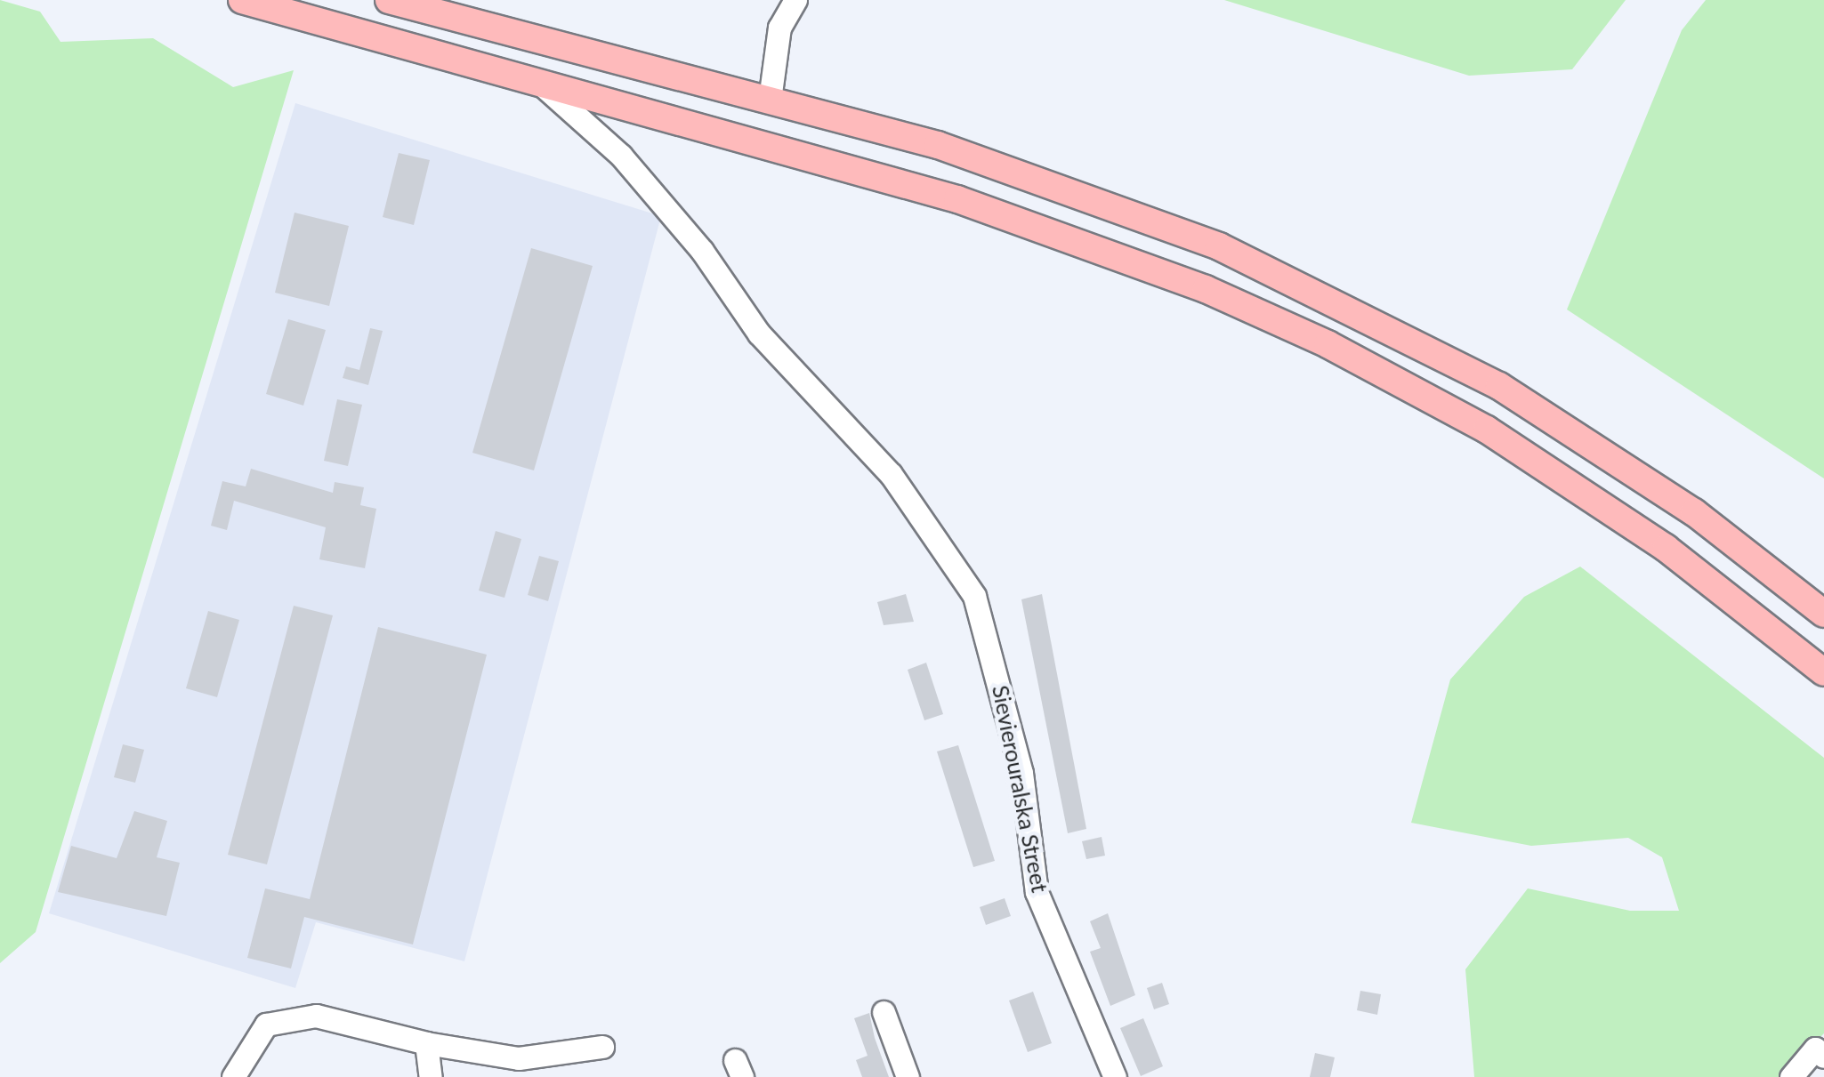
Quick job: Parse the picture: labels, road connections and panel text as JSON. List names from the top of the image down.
{
  "streets": {
    "street": ["Sievierouralska Street"]
  }
}
